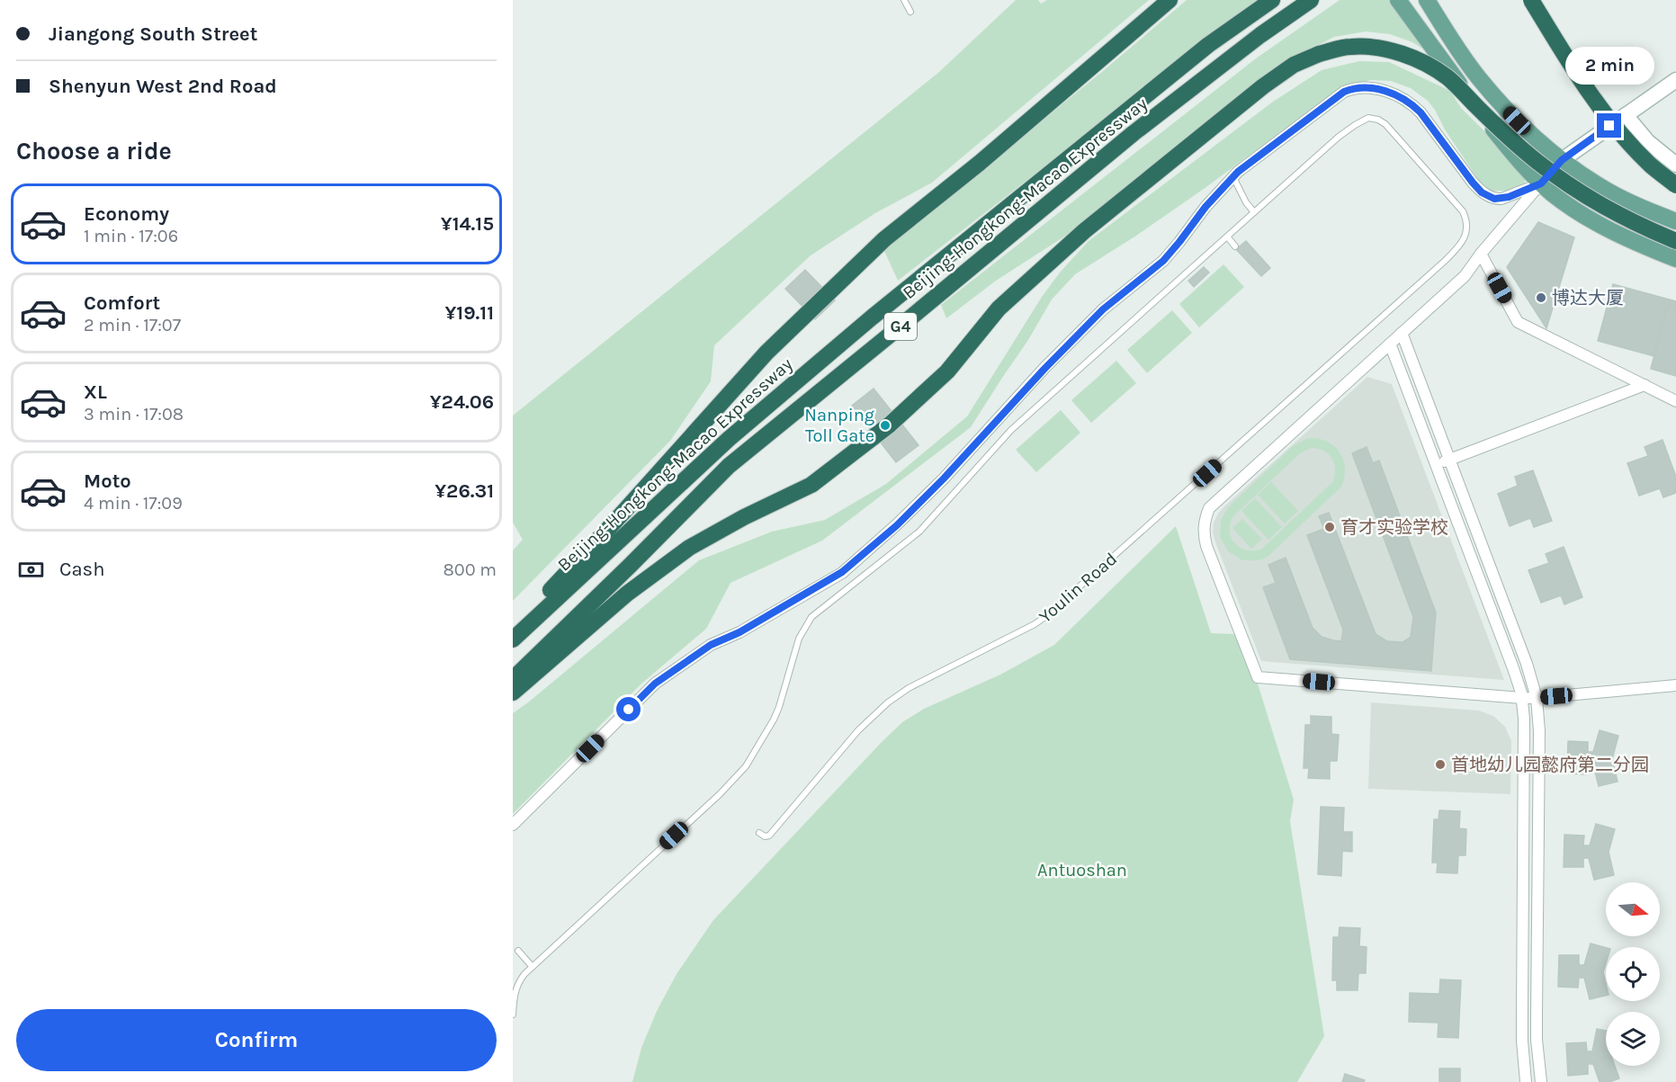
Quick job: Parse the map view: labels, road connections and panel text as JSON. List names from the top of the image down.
{
  "streets": {
    "highway": ["Beijing-Hongkong-Macao Expressway", "G4"],
    "lane": ["Youlin Road"]
  },
  "parks": ["Antuoshan"],
  "places": [
    "博达大厦",
    "Nanping Toll Gate",
    "育才实验学校",
    "首地幼儿园懿府第二分园"
  ],
  "north": "right",
  "page": {
    "banner": ["Jiangong South Street", "Shenyun West 2nd Road"],
    "bubble": "2 min",
    "heading": "Choose a ride",
    "list": [
      {
        "name": "Economy",
        "note": "1 min · 17:06",
        "value": "¥14.15"
      },
      {
        "name": "Comfort",
        "note": "2 min · 17:07",
        "value": "¥19.11"
      },
      {
        "name": "XL",
        "note": "3 min · 17:08",
        "value": "¥24.06"
      },
      {
        "name": "Moto",
        "note": "4 min · 17:09",
        "value": "¥26.31"
      }
    ],
    "pay": ["Cash", "800 m"],
    "buttons": "Confirm"
  }
}
